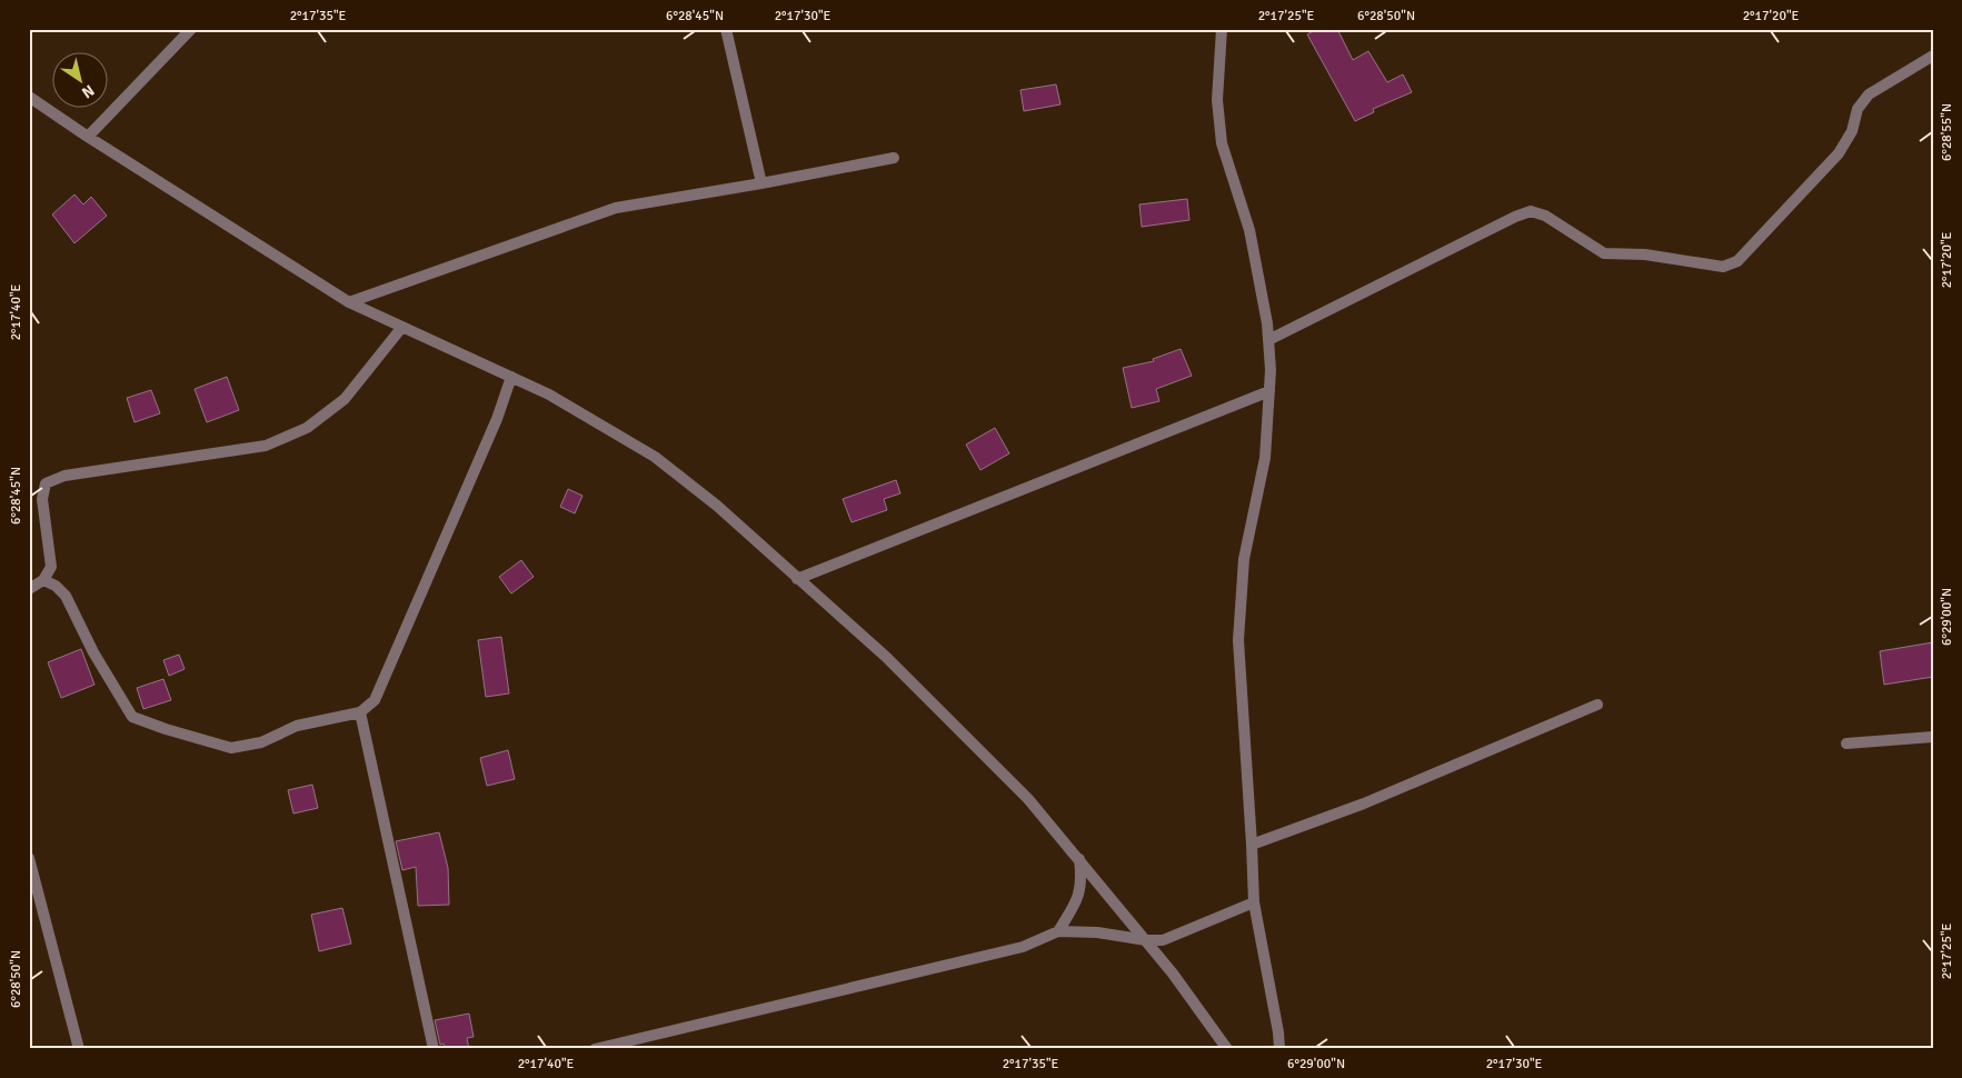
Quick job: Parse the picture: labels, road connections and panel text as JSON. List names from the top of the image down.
{
  "north": "bottom right",
  "coordinates": [
    "2°17'35\"E",
    "6°28'45\"N",
    "2°17'30\"E",
    "2°17'25\"E",
    "6°28'50\"N",
    "2°17'20\"E",
    "6°28'55\"N",
    "2°17'40\"E",
    "6°29'00\"N"
  ]
}
